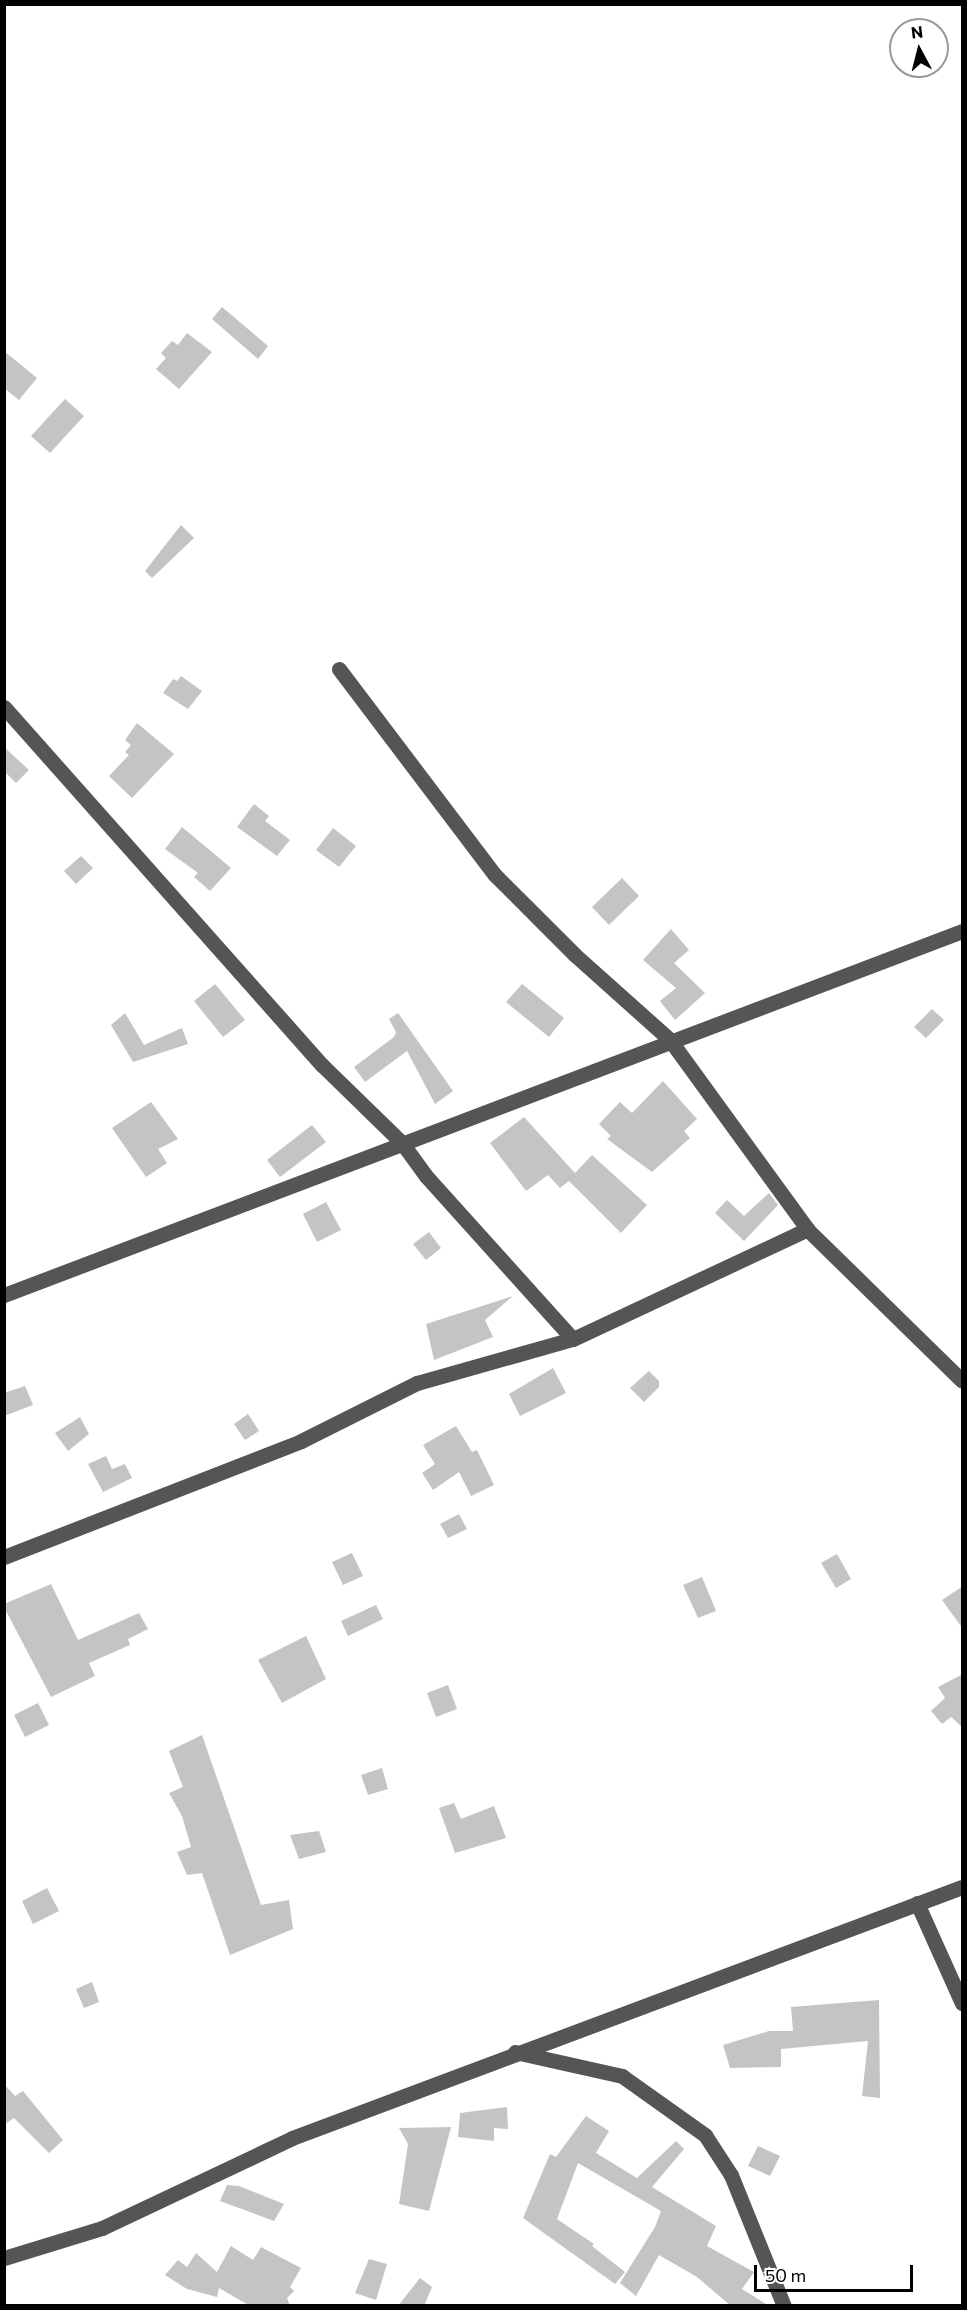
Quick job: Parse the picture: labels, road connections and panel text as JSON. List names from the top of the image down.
{
  "scale_bar": "50 m",
  "north": "top"
}
